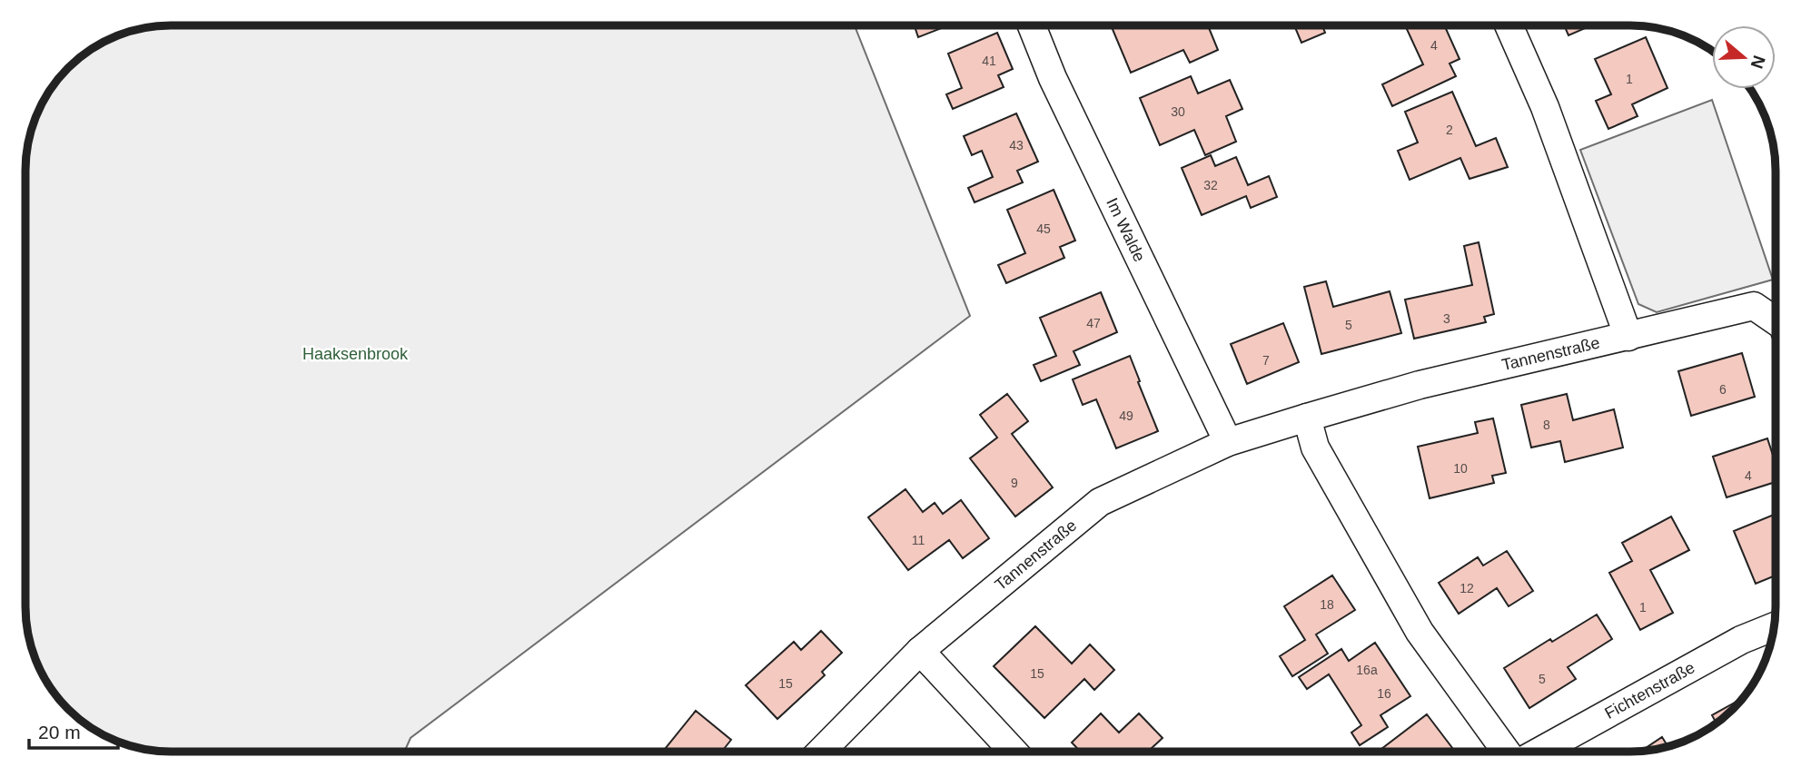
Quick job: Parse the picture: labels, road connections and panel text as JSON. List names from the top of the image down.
{
  "streets": {
    "street": ["Im Walde", "Tannenstraße", "Fichtenstraße"]
  },
  "crossings": [
    ["Im Walde", "Tannenstraße"]
  ],
  "parks": ["Haaksenbrook"],
  "house_numbers": [
    "4",
    "41",
    "1",
    "30",
    "2",
    "43",
    "32",
    "45",
    "3",
    "47",
    "5",
    "7",
    "6",
    "49",
    "8",
    "10",
    "4",
    "9",
    "11",
    "12",
    "18",
    "1",
    "16a",
    "15",
    "5",
    "15",
    "16"
  ],
  "scale_bar": "20 m",
  "north": "right"
}
